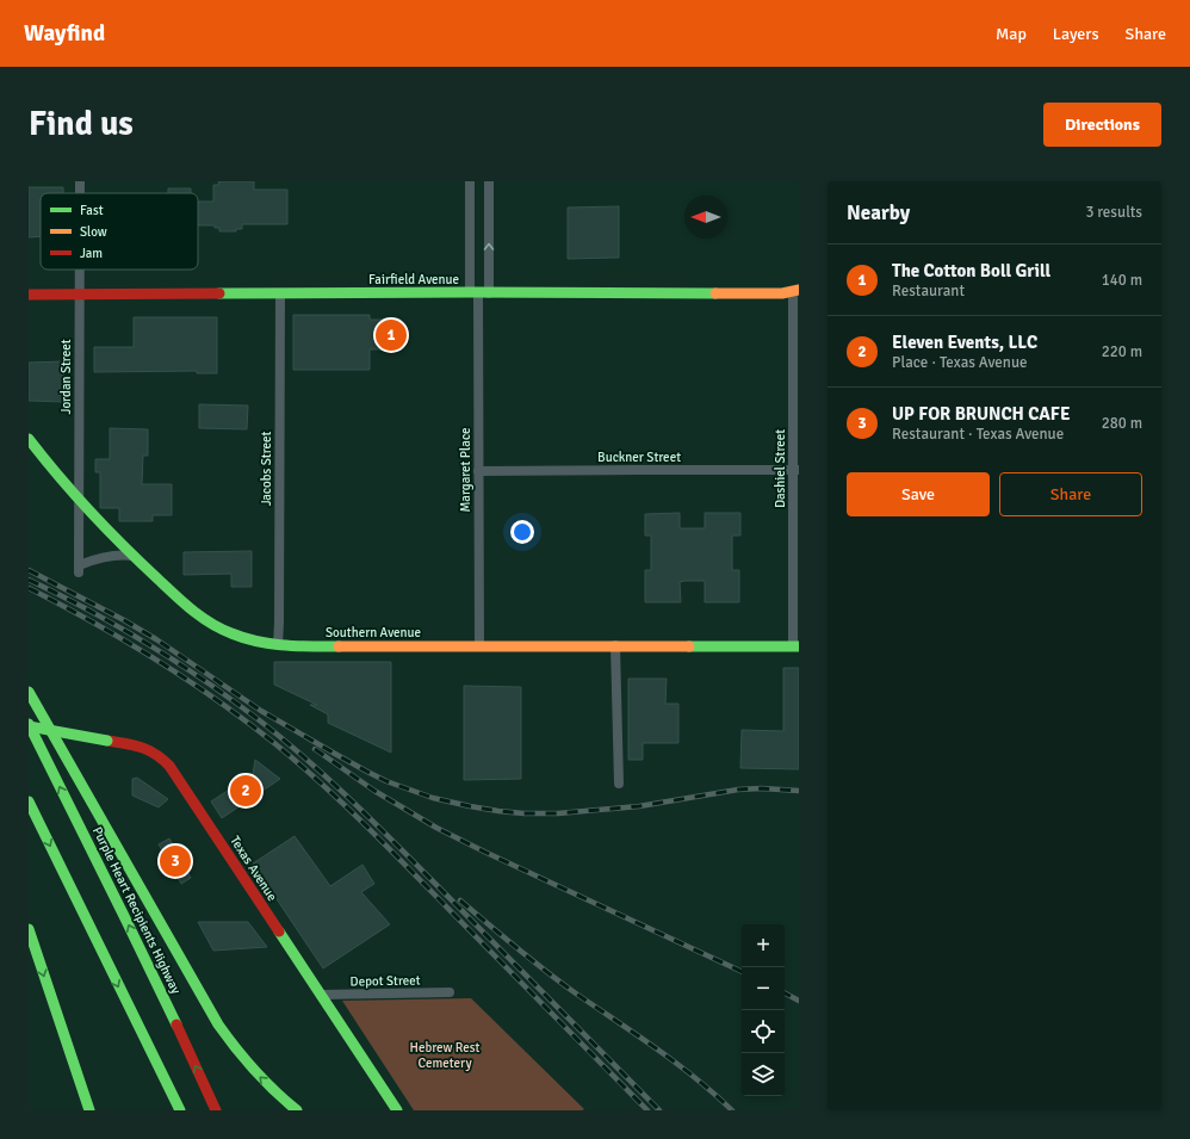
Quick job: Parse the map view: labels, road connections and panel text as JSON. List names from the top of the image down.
{
  "streets": {
    "main road": [
      "Fairfield Avenue",
      "Southern Avenue",
      "Texas Avenue",
      "Purple Heart Recipients Highway"
    ],
    "street": [
      "Jordan Street",
      "Buckner Street",
      "Jacobs Street",
      "Dashiel Street",
      "Margaret Place",
      "Depot Street"
    ]
  },
  "crossings": [
    ["Fairfield Avenue", "Jordan Street"],
    ["Fairfield Avenue", "Jacobs Street"],
    ["Fairfield Avenue", "Dashiel Street"],
    ["Fairfield Avenue", "Margaret Place"],
    ["Jordan Street", "Southern Avenue"],
    ["Buckner Street", "Dashiel Street"],
    ["Buckner Street", "Margaret Place"],
    ["Jacobs Street", "Southern Avenue"],
    ["Dashiel Street", "Southern Avenue"],
    ["Margaret Place", "Southern Avenue"],
    ["Texas Avenue", "Purple Heart Recipients Highway"],
    ["Texas Avenue", "Depot Street"]
  ],
  "parks": ["Hebrew Rest Cemetery"],
  "legend": ["Fast", "Slow", "Jam"],
  "north": "left",
  "page": {
    "header": "Wayfind",
    "nav": ["Map", "Layers", "Share"],
    "buttons": [
      "Directions",
      ["Save", "Share"]
    ],
    "title": "Find us",
    "heading": ["Nearby", "3 results"],
    "list": [
      {
        "mark": "1",
        "name": "The Cotton Boll Grill",
        "note": "Restaurant",
        "value": "140 m"
      },
      {
        "mark": "2",
        "name": "Eleven Events, LLC",
        "note": "Place · Texas Avenue",
        "value": "220 m"
      },
      {
        "mark": "3",
        "name": "UP FOR BRUNCH CAFE",
        "note": "Restaurant · Texas Avenue",
        "value": "280 m"
      }
    ],
    "pins": ["1", "2", "3"],
    "map_buttons": ["+", "−"]
  }
}
